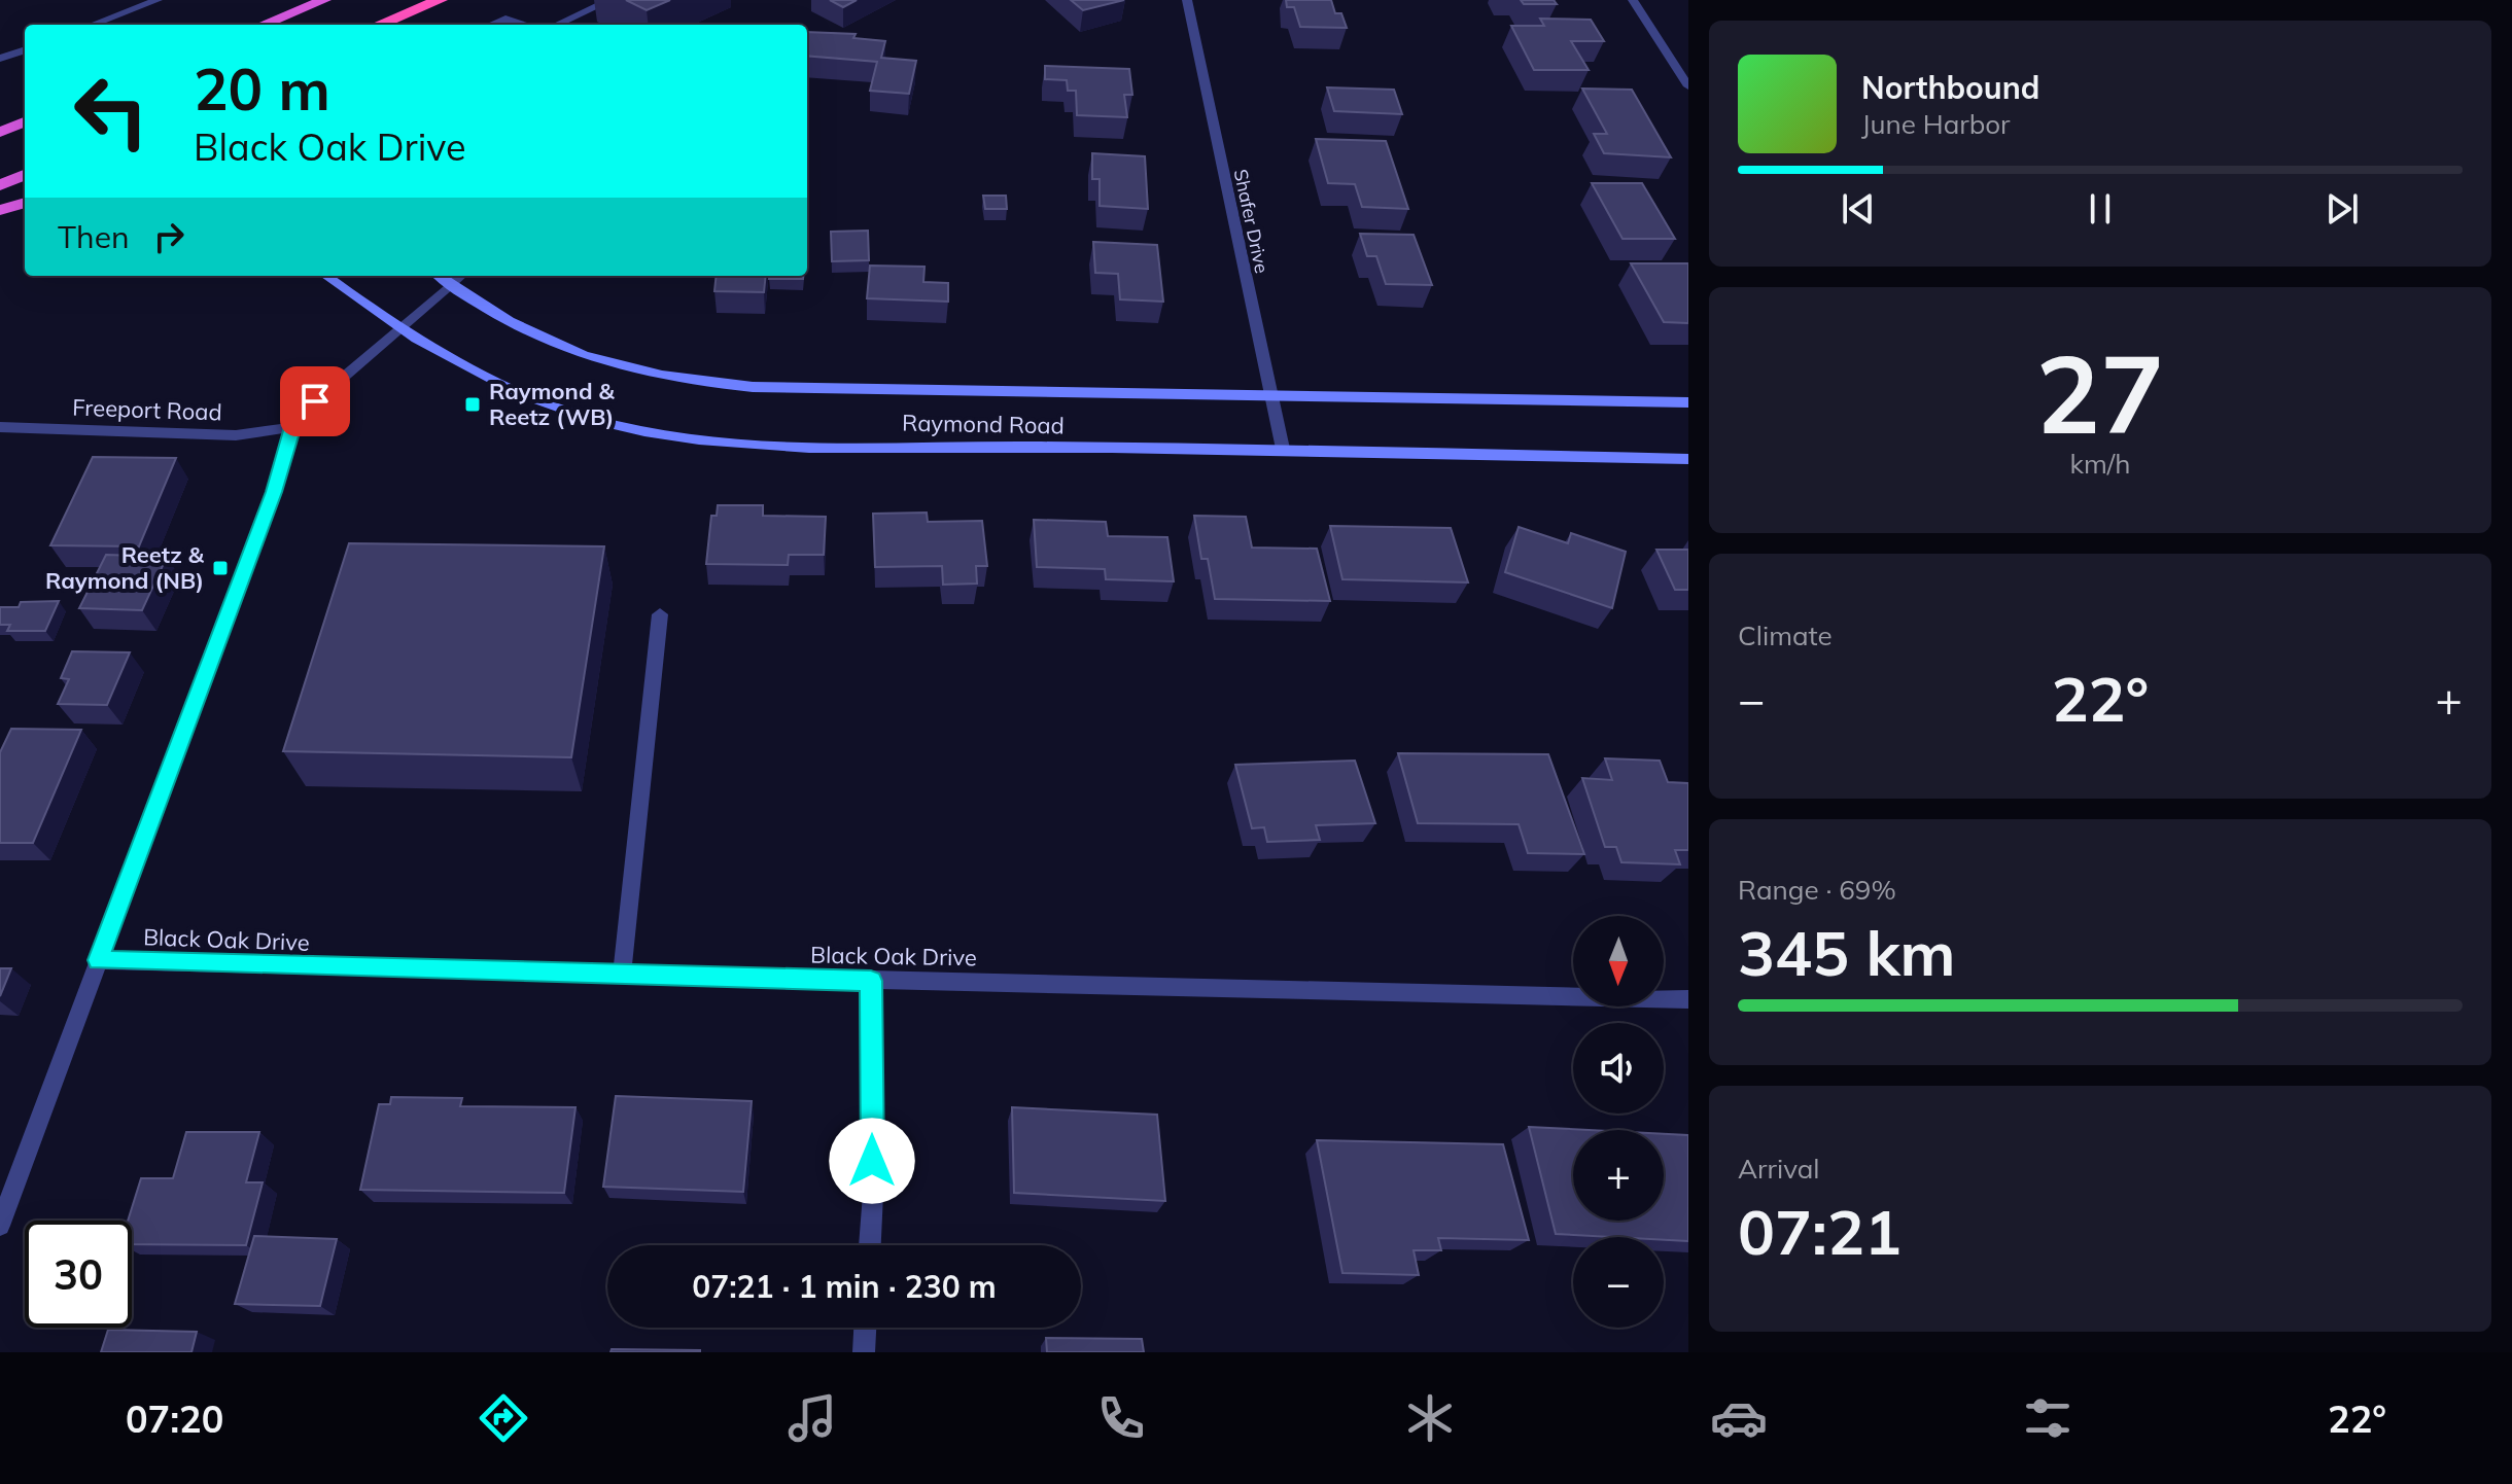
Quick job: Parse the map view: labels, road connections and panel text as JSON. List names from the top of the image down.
{
  "streets": {
    "main road": ["Raymond Road"],
    "street": ["Shafer Drive", "Freeport Road", "Black Oak Drive"]
  },
  "crossings": [
    ["Shafer Drive", "Raymond Road"]
  ],
  "places": {
    "transit": ["Raymond & Reetz (WB)", "Reetz & Raymond (NB)"]
  },
  "north": "bottom",
  "page": {
    "turn": ["20 m", "Black Oak Drive"],
    "song": ["Northbound", "June Harbor"],
    "then": "Then",
    "tile": [
      ["27", "km/h"],
      "Climate",
      ["Range · 69%", "345 km"],
      ["Arrival", "07:21"]
    ],
    "heat": ["−", "22°", "+"],
    "map_buttons": ["+", "−"],
    "limit": "30",
    "trip": "07:21 · 1 min · 230 m",
    "tabs": ["07:20", "22°"]
  }
}
